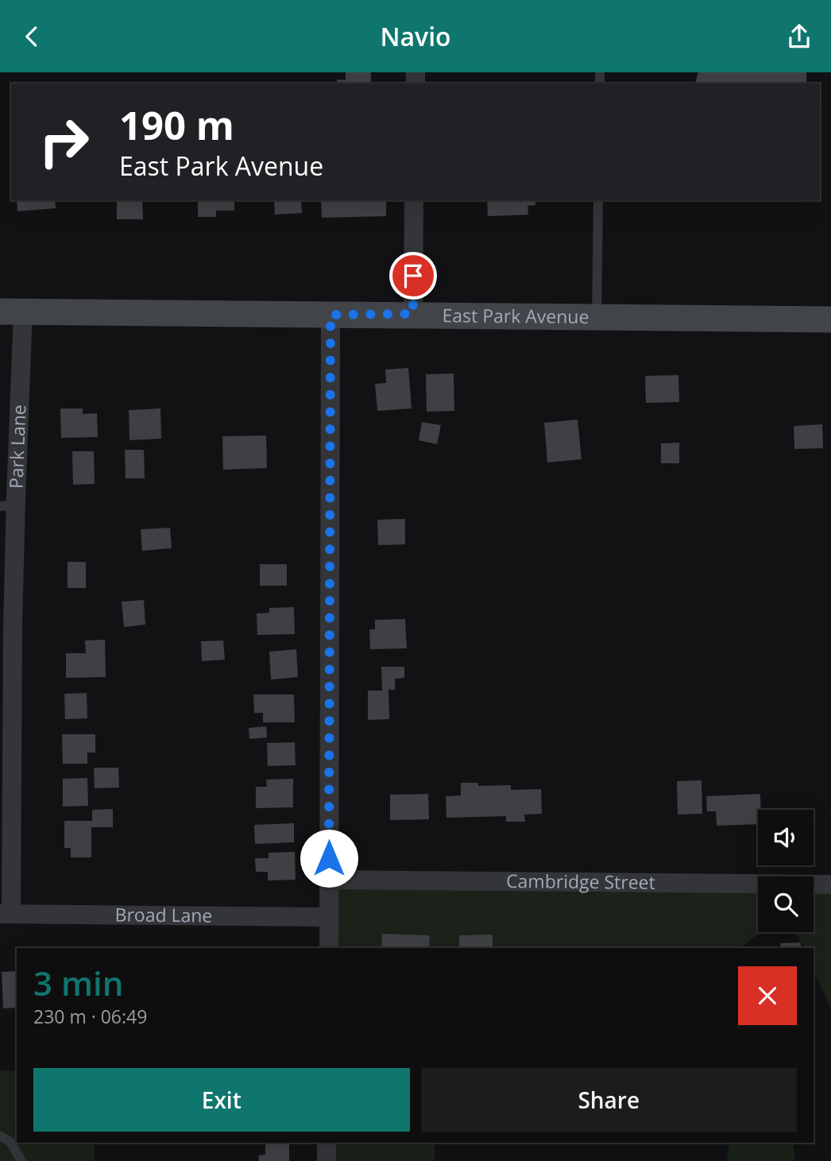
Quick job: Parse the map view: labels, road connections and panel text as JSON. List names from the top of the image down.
{
  "streets": {
    "main road": ["East Park Avenue"],
    "street": ["Park Lane", "Cambridge Street", "Broad Lane"]
  },
  "crossings": [
    ["East Park Avenue", "Park Lane"],
    ["Park Lane", "Broad Lane"]
  ],
  "page": {
    "header": "Navio",
    "turn": ["190 m", "East Park Avenue"],
    "heading": ["3 min", "230 m · 06:49"],
    "buttons": ["Exit", "Share"]
  }
}
